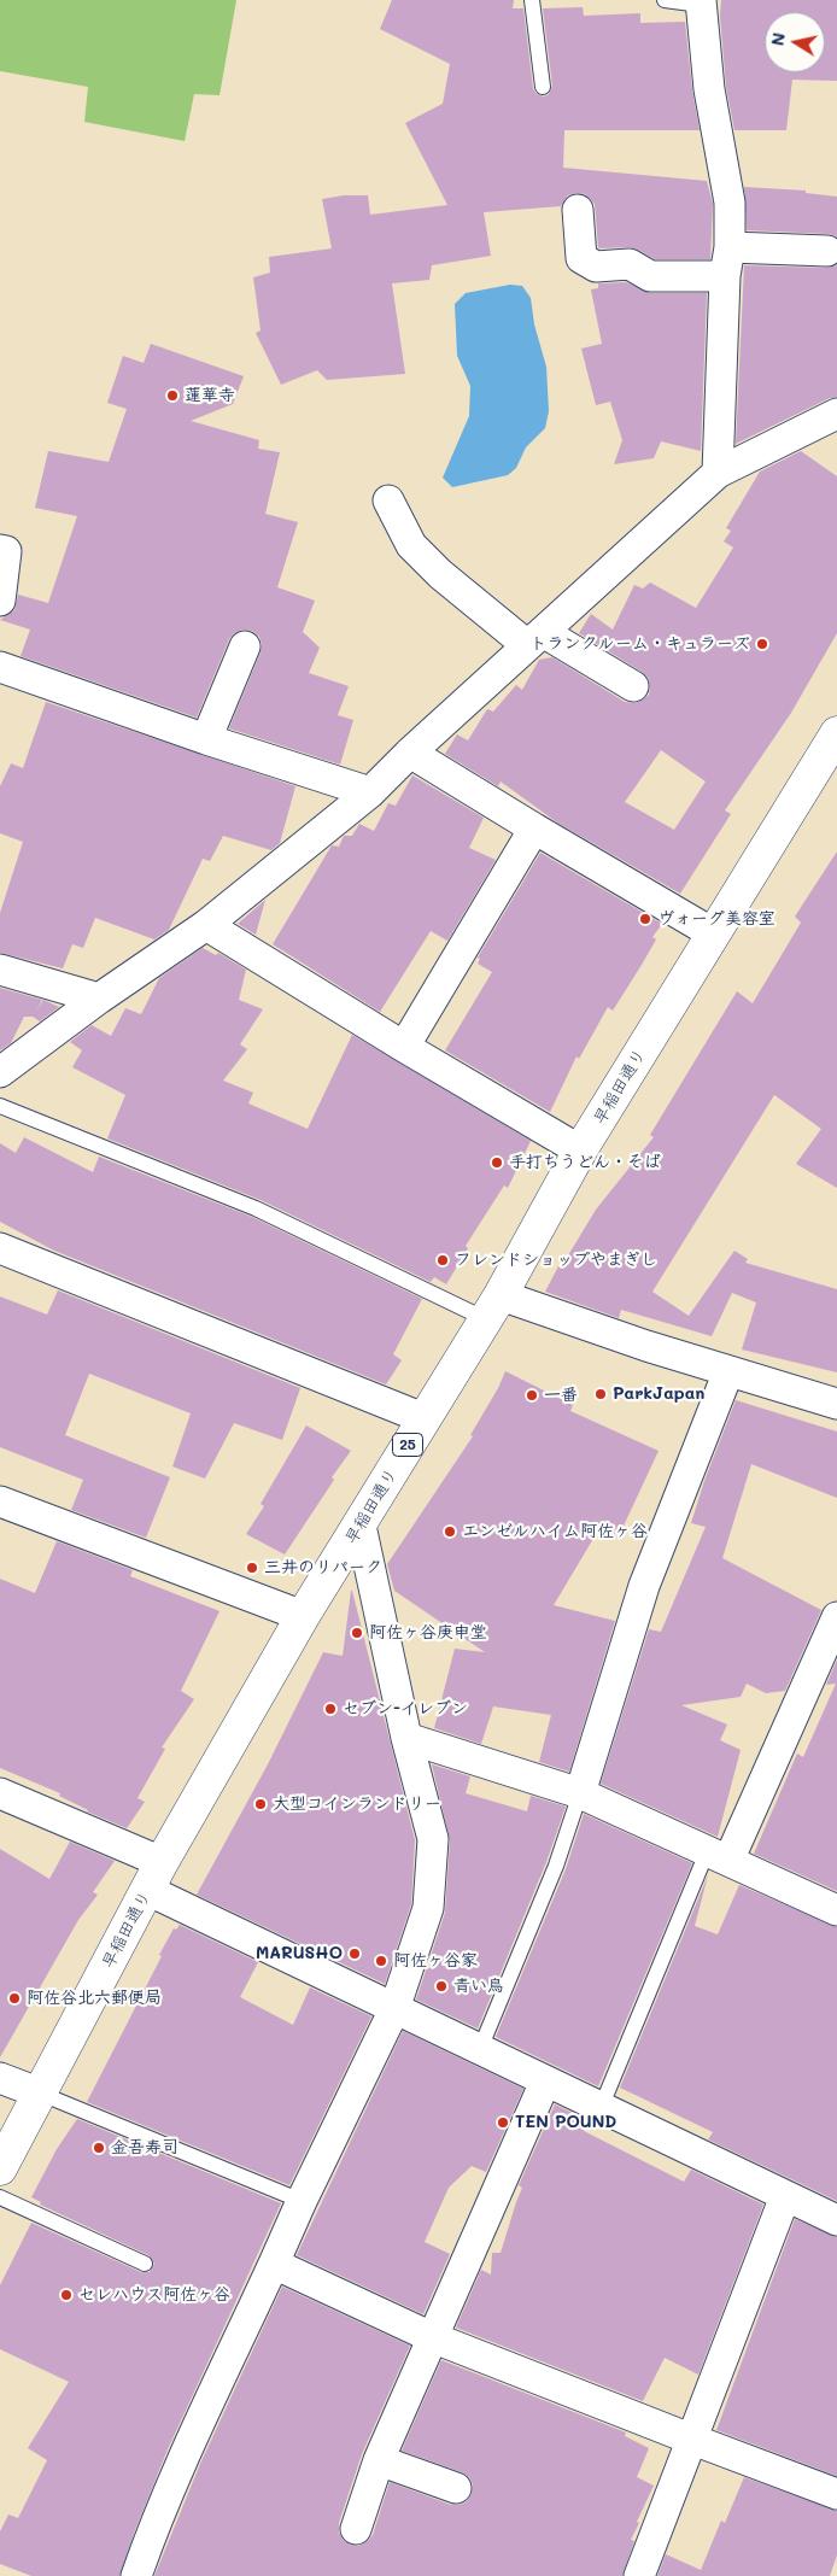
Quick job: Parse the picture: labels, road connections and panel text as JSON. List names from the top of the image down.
{
  "streets": {
    "main road": ["早稲田通り", "25"]
  },
  "places": [
    "蓮華寺",
    "トランクルーム・キュラーズ",
    "ヴォーグ美容室",
    "手打ちうどん・そば",
    "フレンドショップやまぎし",
    "ParkJapan",
    "一番",
    "エンゼルハイム阿佐ヶ谷",
    "三井のリパーク",
    "阿佐ヶ谷庚申堂",
    "セブン-イレブン",
    "大型コインランドリー",
    "MARUSHO",
    "阿佐ヶ谷家",
    "青い鳥",
    "阿佐谷北六郵便局",
    "TEN POUND",
    "金吾寿司",
    "セレハウス阿佐ヶ谷"
  ],
  "north": "left"
}
